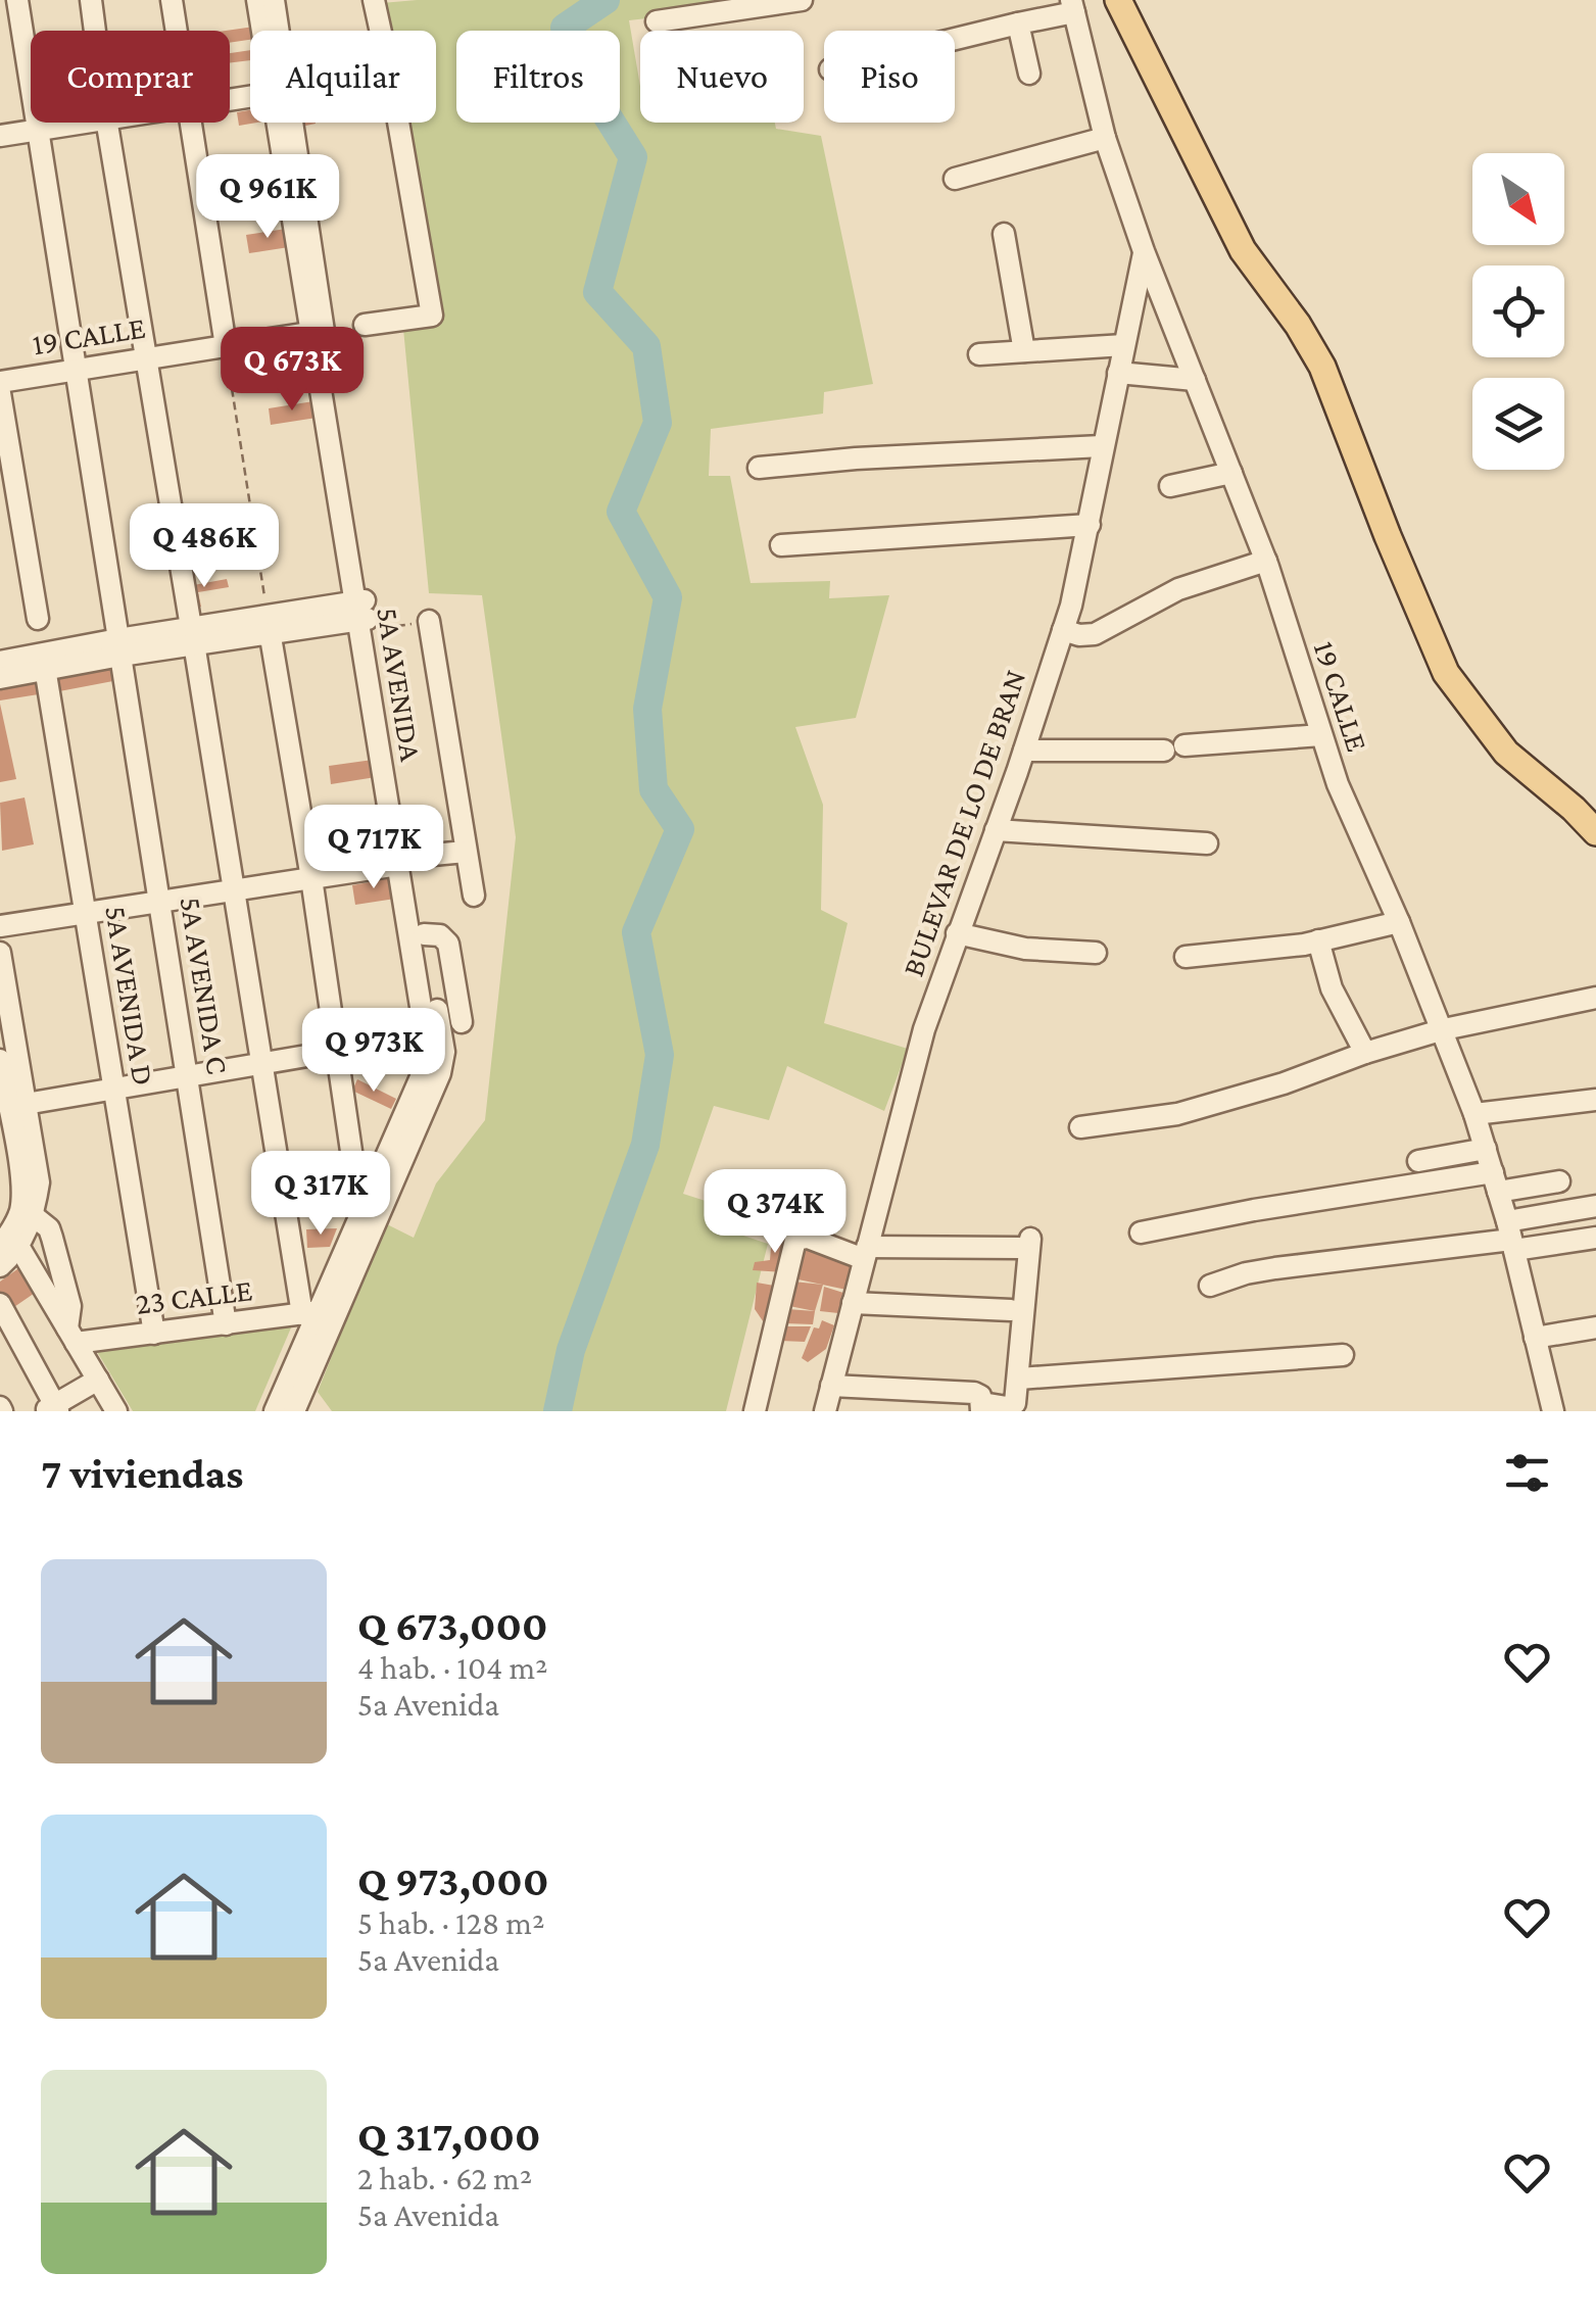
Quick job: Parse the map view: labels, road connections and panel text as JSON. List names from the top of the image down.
{
  "streets": {
    "street": [
      "19 CALLE",
      "5A AVENIDA",
      "BULEVAR DE LO DE BRAN",
      "5A AVENIDA C",
      "5A AVENIDA D",
      "23 CALLE"
    ]
  },
  "crossings": [
    ["19 CALLE", "5A AVENIDA"],
    ["19 CALLE", "BULEVAR DE LO DE BRAN"],
    ["19 CALLE", "5A AVENIDA C"],
    ["5A AVENIDA", "23 CALLE"],
    ["5A AVENIDA C", "23 CALLE"],
    ["5A AVENIDA D", "23 CALLE"]
  ],
  "north": "bottom right",
  "page": {
    "chip": [
      "Comprar",
      "Alquilar",
      "Filtros",
      "Nuevo",
      "Piso"
    ],
    "price": [
      "Q 961K",
      "Q 673K",
      "Q 486K",
      "Q 717K",
      "Q 973K",
      "Q 317K",
      "Q 374K"
    ],
    "heading": "7 viviendas",
    "list": [
      {
        "name": "Q 673,000",
        "note": "4 hab. · 104 m² · 5a Avenida"
      },
      {
        "name": "Q 973,000",
        "note": "5 hab. · 128 m² · 5a Avenida"
      },
      {
        "name": "Q 317,000",
        "note": "2 hab. · 62 m² · 5a Avenida"
      }
    ]
  }
}
